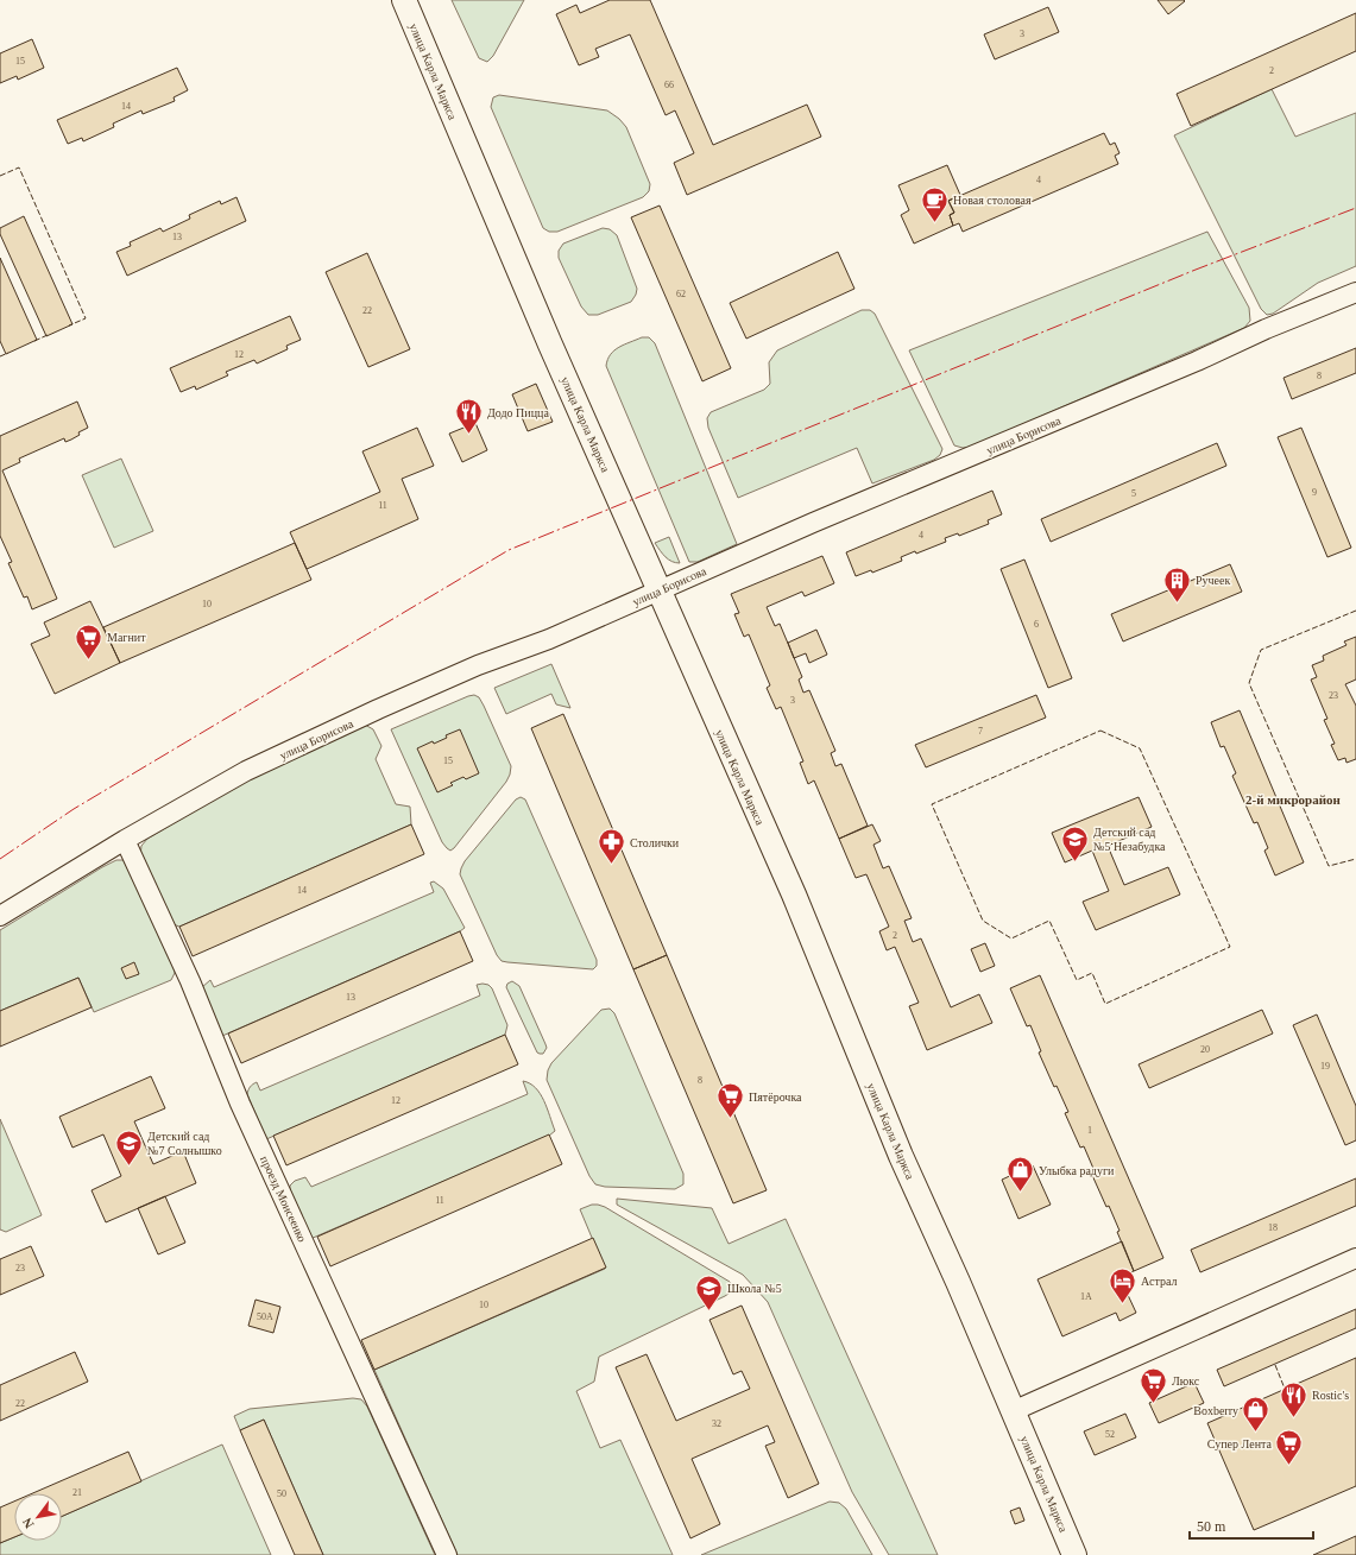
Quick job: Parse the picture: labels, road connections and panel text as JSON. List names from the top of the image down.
{
  "streets": {
    "main road": ["улица Карла Маркса"],
    "street": ["улица Борисова", "проезд Моисеенко"]
  },
  "crossings": [
    ["улица Карла Маркса", "улица Борисова"],
    ["улица Борисова", "проезд Моисеенко"]
  ],
  "districts": ["2-й микрорайон"],
  "places": {
    "cafe": ["Новая столовая"],
    "restaurant": ["Додо Пицца", "Rostic's"],
    "building": ["Ручеек"],
    "supermarket": [
      "Магнит",
      "Пятёрочка",
      "Люкс",
      "Супер Лента"
    ],
    "school or university": ["Детский сад №5 Незабудка", "Детский сад №7 Солнышко", "Школа №5"],
    "pharmacy": ["Столички"],
    "shop": ["Улыбка радуги", "Boxberry"],
    "hotel": ["Астрал"]
  },
  "house_numbers": [
    "3",
    "15",
    "2",
    "66",
    "14",
    "4",
    "13",
    "62",
    "22",
    "12",
    "8",
    "9",
    "5",
    "11",
    "4",
    "10",
    "6",
    "23",
    "3",
    "7",
    "15",
    "14",
    "2",
    "13",
    "20",
    "19",
    "8",
    "12",
    "1",
    "11",
    "18",
    "23",
    "1А",
    "10",
    "50А",
    "22",
    "32",
    "52",
    "21",
    "50"
  ],
  "scale_bar": "50 m",
  "north": "bottom left"
}
